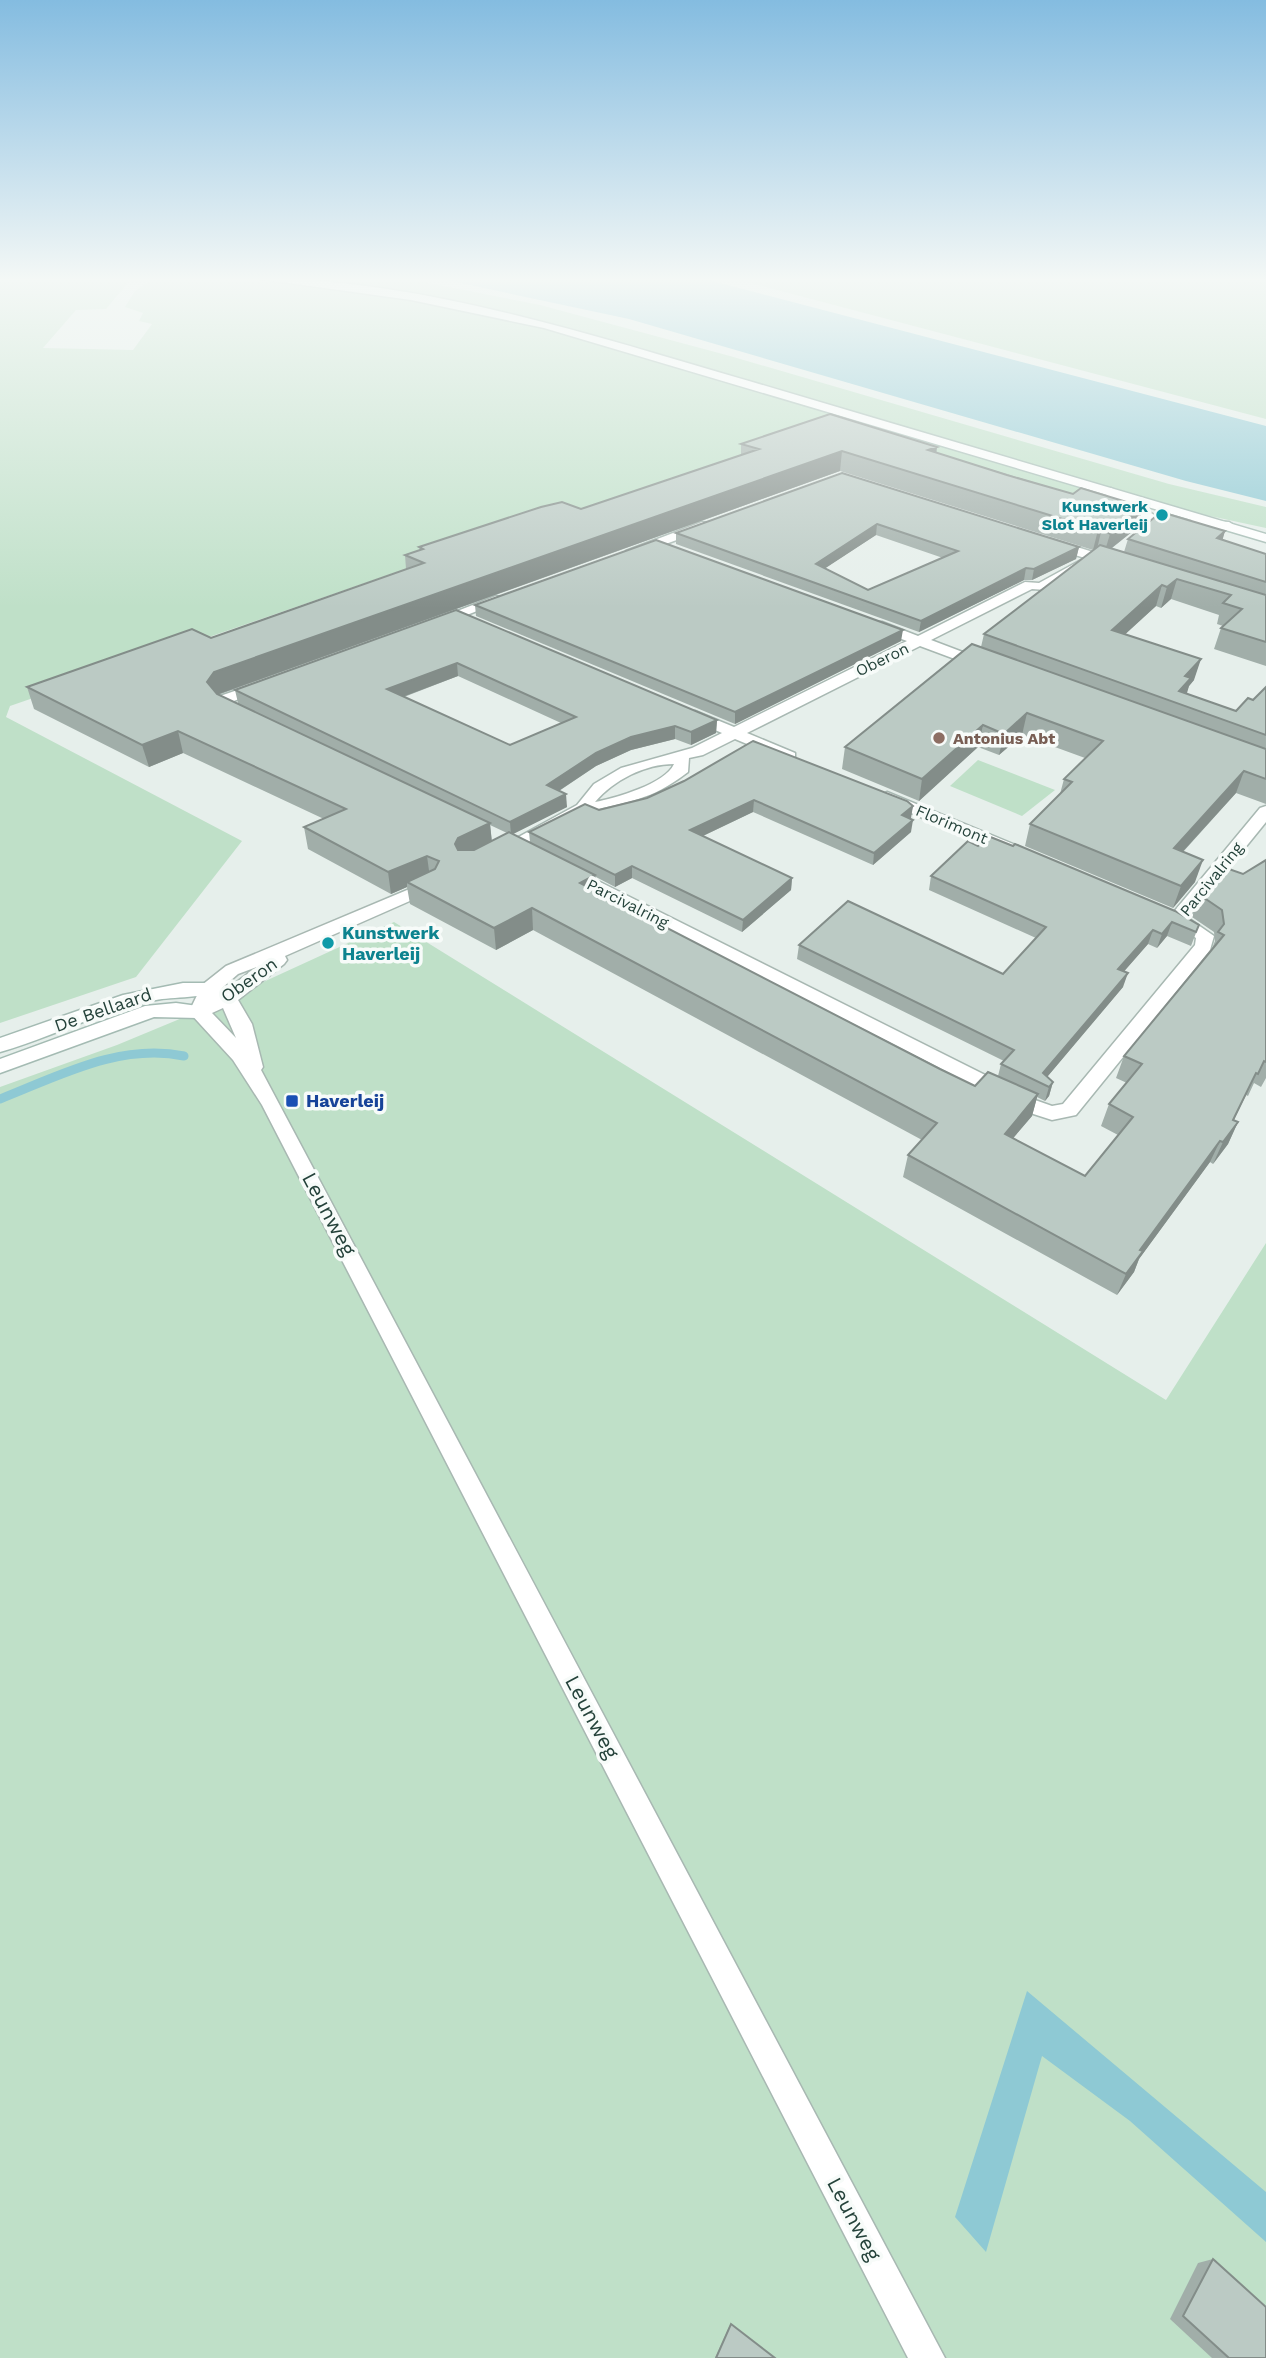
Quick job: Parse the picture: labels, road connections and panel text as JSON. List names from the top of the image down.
{
  "streets": {
    "street": [
      "Oberon",
      "Florimont",
      "Parcivalring",
      "De Bellaard",
      "Leunweg"
    ]
  },
  "crossings": [
    ["Oberon", "De Bellaard"],
    ["Oberon", "Leunweg"],
    ["De Bellaard", "Leunweg"]
  ],
  "places": {
    "other": ["Kunstwerk Slot Haverleij", "Antonius Abt", "Kunstwerk Haverleij"],
    "transit": ["Haverleij"]
  }
}
